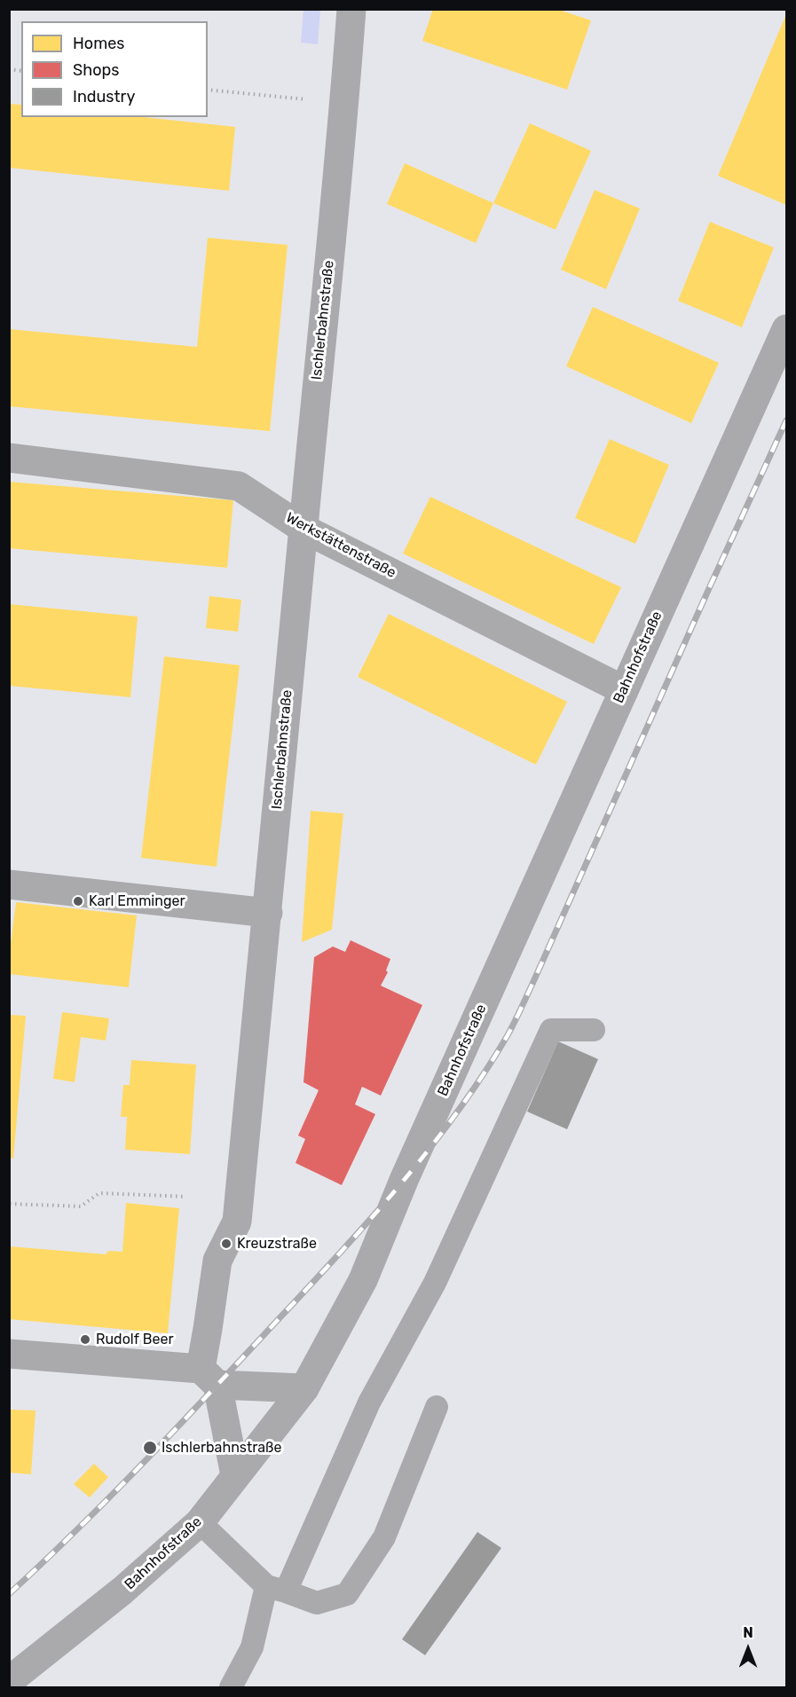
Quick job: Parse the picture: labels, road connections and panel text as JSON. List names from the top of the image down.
{
  "streets": {
    "street": ["Ischlerbahnstraße", "Werkstättenstraße", "Bahnhofstraße"]
  },
  "crossings": [
    ["Ischlerbahnstraße", "Werkstättenstraße"],
    ["Ischlerbahnstraße", "Bahnhofstraße"],
    ["Werkstättenstraße", "Bahnhofstraße"]
  ],
  "places": [
    "Karl Emminger",
    "Kreuzstraße",
    "Rudolf Beer",
    "Ischlerbahnstraße"
  ],
  "legend": ["Homes", "Shops", "Industry"],
  "north": "top"
}
